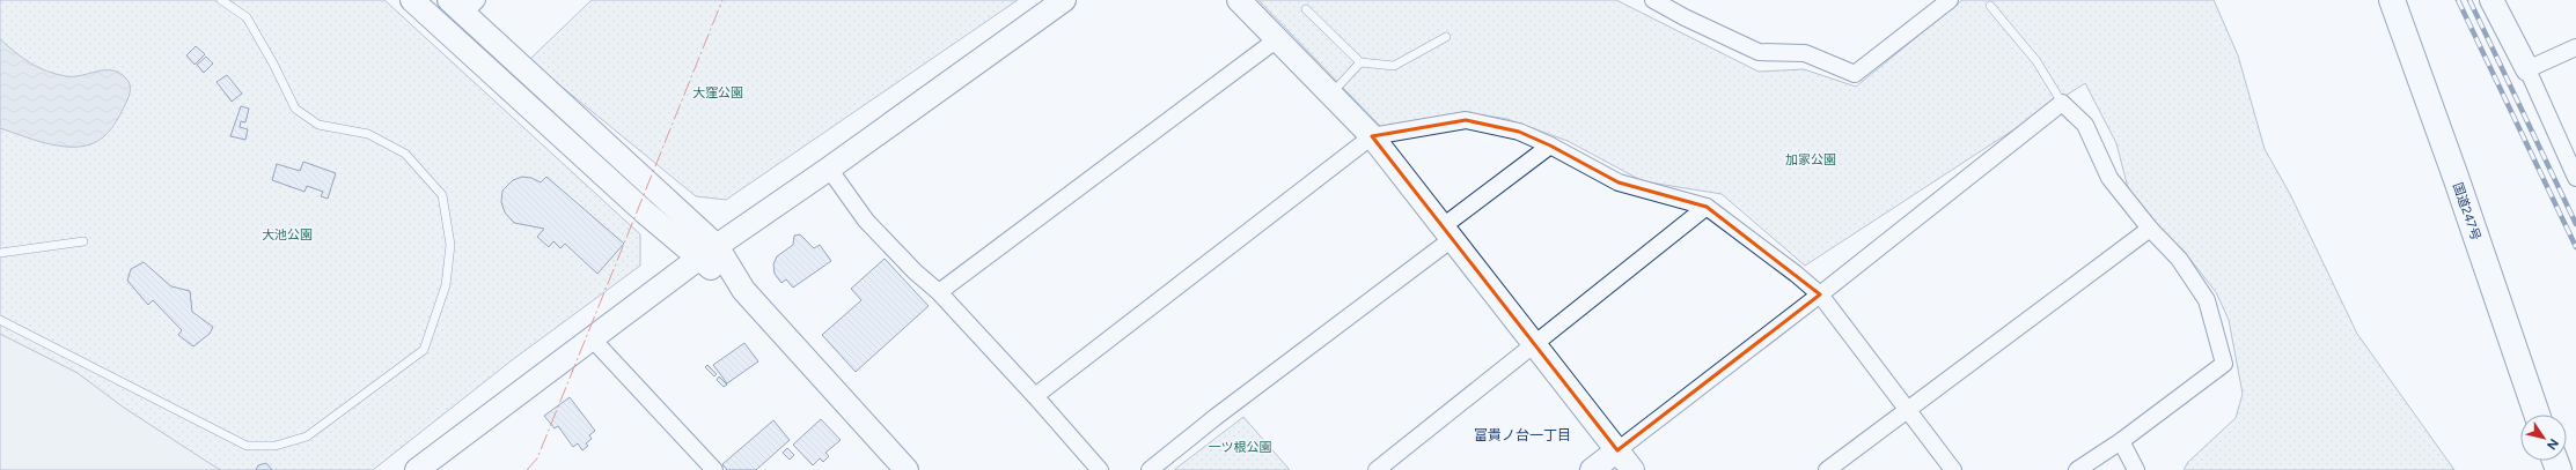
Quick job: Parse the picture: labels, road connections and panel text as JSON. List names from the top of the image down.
{
  "streets": {
    "highway": ["国道247号"]
  },
  "districts": ["富貴ノ台一丁目"],
  "parks": [
    "大窪公園",
    "加家公園",
    "大池公園",
    "一ツ根公園"
  ],
  "north": "bottom right"
}
